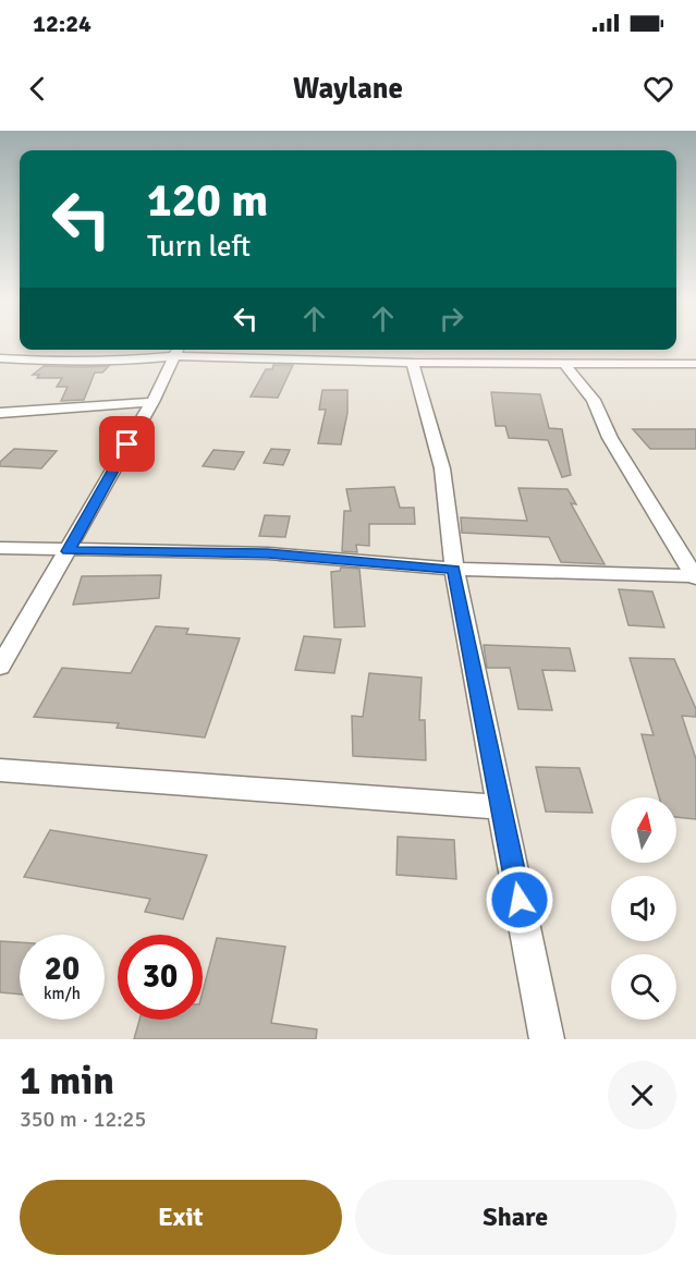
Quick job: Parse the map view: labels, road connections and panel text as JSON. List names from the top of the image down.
{
  "north": "top",
  "page": {
    "status": "12:24",
    "header": "Waylane",
    "turn": ["120 m", "Turn left"],
    "speed": "20 km/h",
    "limit": "30",
    "heading": ["1 min", "350 m · 12:25"],
    "buttons": ["Exit", "Share"]
  }
}
